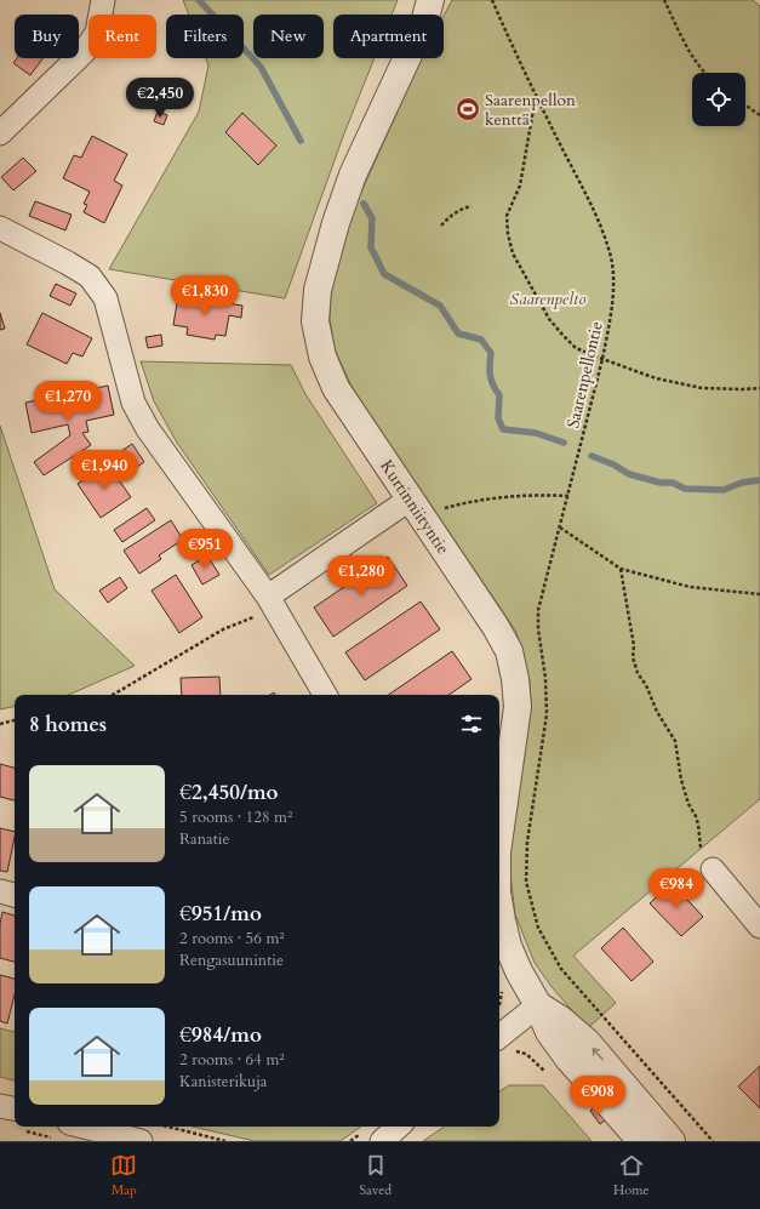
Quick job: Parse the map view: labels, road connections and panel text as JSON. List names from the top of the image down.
{
  "streets": {
    "street": ["Kurtinniityntie"],
    "path": ["Saarenpellontie"]
  },
  "parks": ["Saarenpelto"],
  "places": {
    "sports": ["Saarenpellon kenttä"]
  },
  "page": {
    "chip": [
      "Buy",
      "Rent",
      "Filters",
      "New",
      "Apartment"
    ],
    "price": [
      "€2,450",
      "€1,830",
      "€1,270",
      "€1,940",
      "€951",
      "€1,280",
      "€984",
      "€908"
    ],
    "heading": "8 homes",
    "list": [
      {
        "name": "€2,450/mo",
        "note": "5 rooms · 128 m² · Ranatie"
      },
      {
        "name": "€951/mo",
        "note": "2 rooms · 56 m² · Rengasuunintie"
      },
      {
        "name": "€984/mo",
        "note": "2 rooms · 64 m² · Kanisterikuja"
      }
    ],
    "tabs": ["Map", "Saved", "Home"]
  }
}
